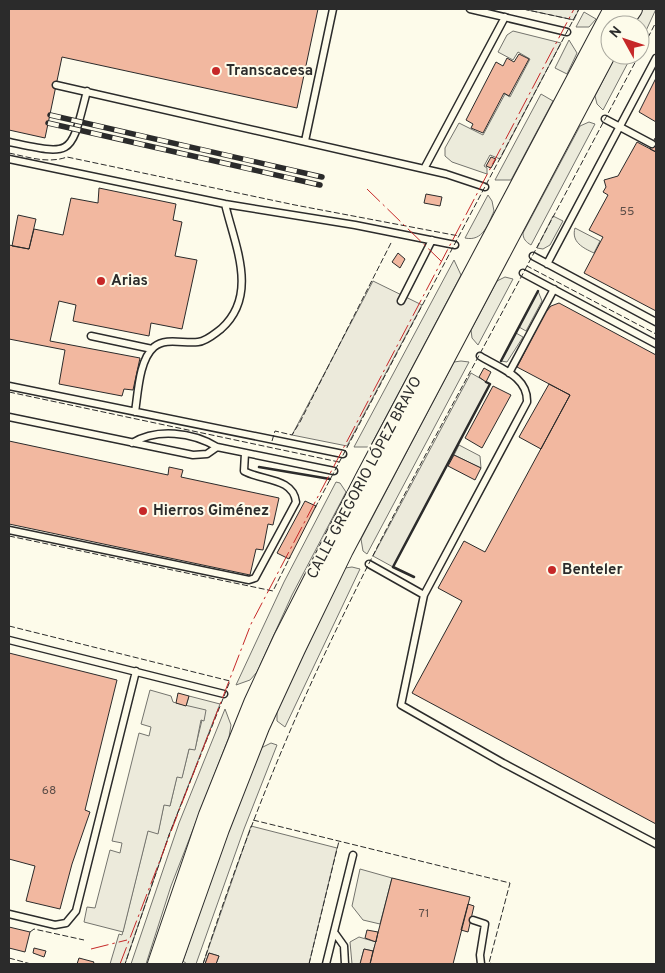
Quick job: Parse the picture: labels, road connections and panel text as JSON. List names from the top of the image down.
{
  "streets": {
    "main road": ["CALLE GREGORIO LÓPEZ BRAVO"]
  },
  "places": [
    "Transcacesa",
    "Arias",
    "Hierros Giménez",
    "Benteler"
  ],
  "house_numbers": ["55", "68", "71"],
  "north": "top left"
}
